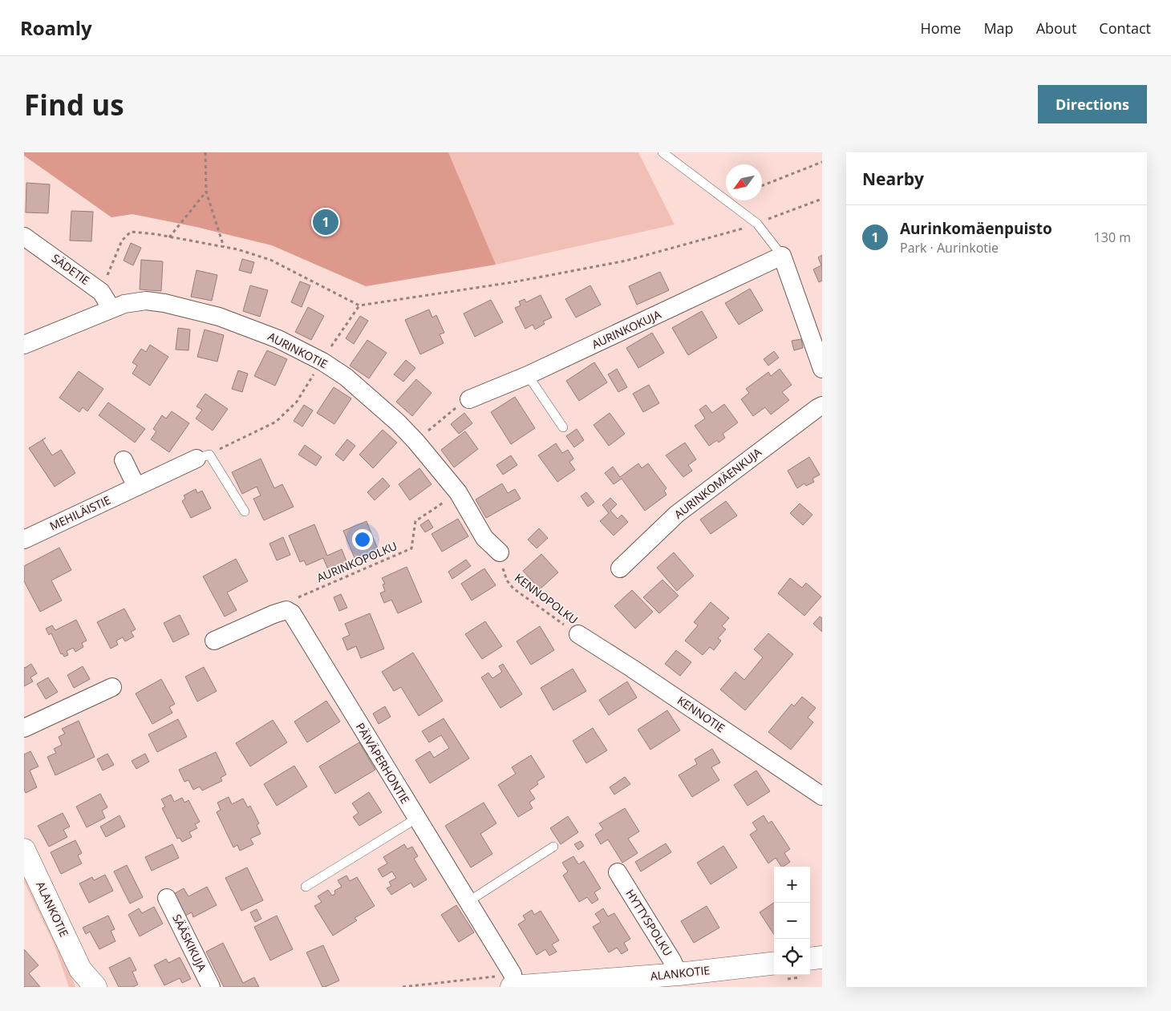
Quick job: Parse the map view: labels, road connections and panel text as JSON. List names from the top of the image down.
{
  "streets": {
    "street": [
      "SÄDETIE",
      "AURINKOKUJA",
      "AURINKOTIE",
      "AURINKOMÄENKUJA",
      "MEHILÄISTIE",
      "KENNOTIE",
      "PÄIVÄPERHONTIE",
      "ALANKOTIE",
      "HYTTYSPOLKU",
      "SÄÄSKIKUJA"
    ],
    "path": ["AURINKOPOLKU", "KENNOPOLKU"]
  },
  "crossings": [
    ["SÄDETIE", "AURINKOTIE"],
    ["AURINKOTIE", "AURINKOPOLKU"],
    ["AURINKOTIE", "KENNOPOLKU"],
    ["AURINKOPOLKU", "PÄIVÄPERHONTIE"],
    ["KENNOPOLKU", "KENNOTIE"],
    ["PÄIVÄPERHONTIE", "ALANKOTIE"],
    ["ALANKOTIE", "HYTTYSPOLKU"]
  ],
  "north": "bottom left",
  "page": {
    "header": "Roamly",
    "nav": [
      "Home",
      "Map",
      "About",
      "Contact"
    ],
    "buttons": "Directions",
    "title": "Find us",
    "heading": "Nearby",
    "list": [
      {
        "mark": "1",
        "name": "Aurinkomäenpuisto",
        "note": "Park · Aurinkotie",
        "value": "130 m"
      }
    ],
    "pins": "1",
    "map_buttons": ["+", "−"]
  }
}
